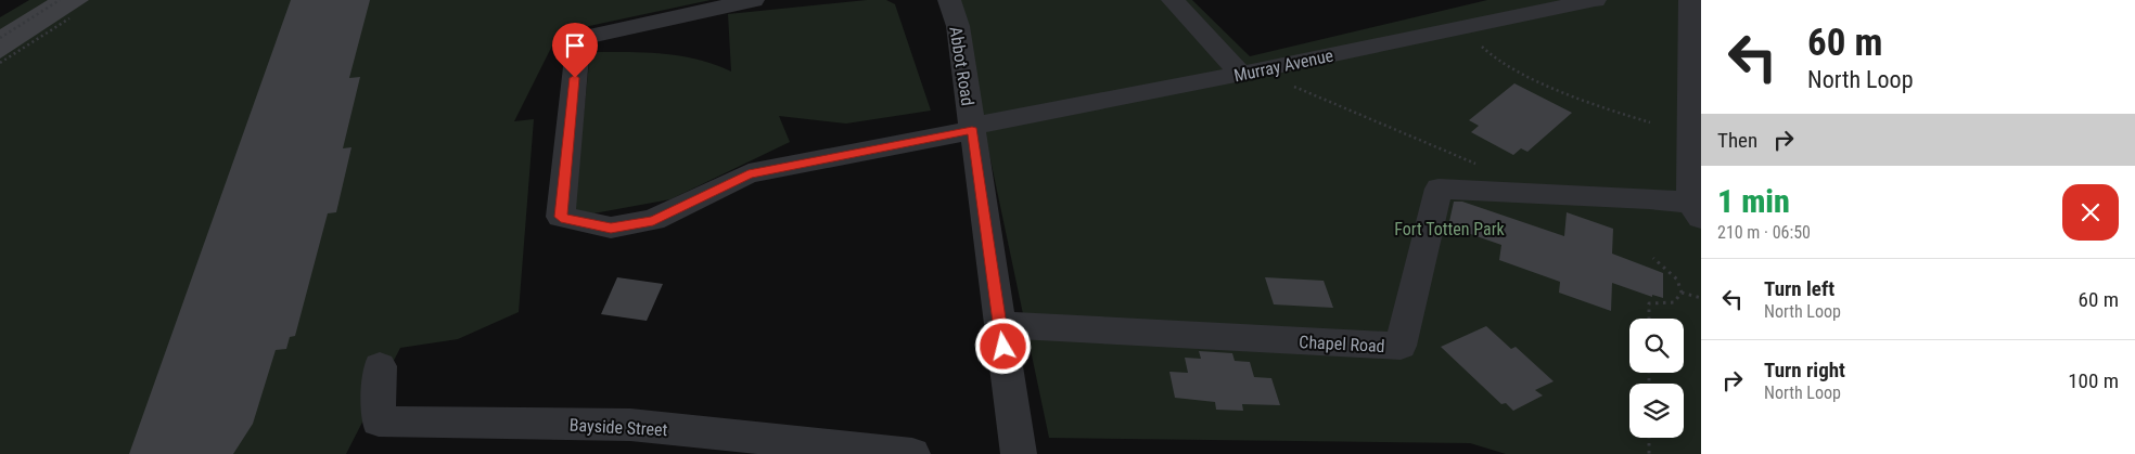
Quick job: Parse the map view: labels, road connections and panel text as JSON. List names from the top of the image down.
{
  "streets": {
    "street": [
      "Murray Avenue",
      "Abbot Road",
      "Chapel Road",
      "Bayside Street"
    ]
  },
  "crossings": [
    ["Murray Avenue", "Abbot Road"],
    ["Abbot Road", "Chapel Road"]
  ],
  "parks": ["Fort Totten Park"],
  "page": {
    "turn": ["60 m", "North Loop"],
    "then": "Then",
    "heading": ["1 min", "210 m · 06:50"],
    "list": [
      {
        "name": "Turn left",
        "note": "North Loop",
        "value": "60 m"
      },
      {
        "name": "Turn right",
        "note": "North Loop",
        "value": "100 m"
      }
    ]
  }
}
